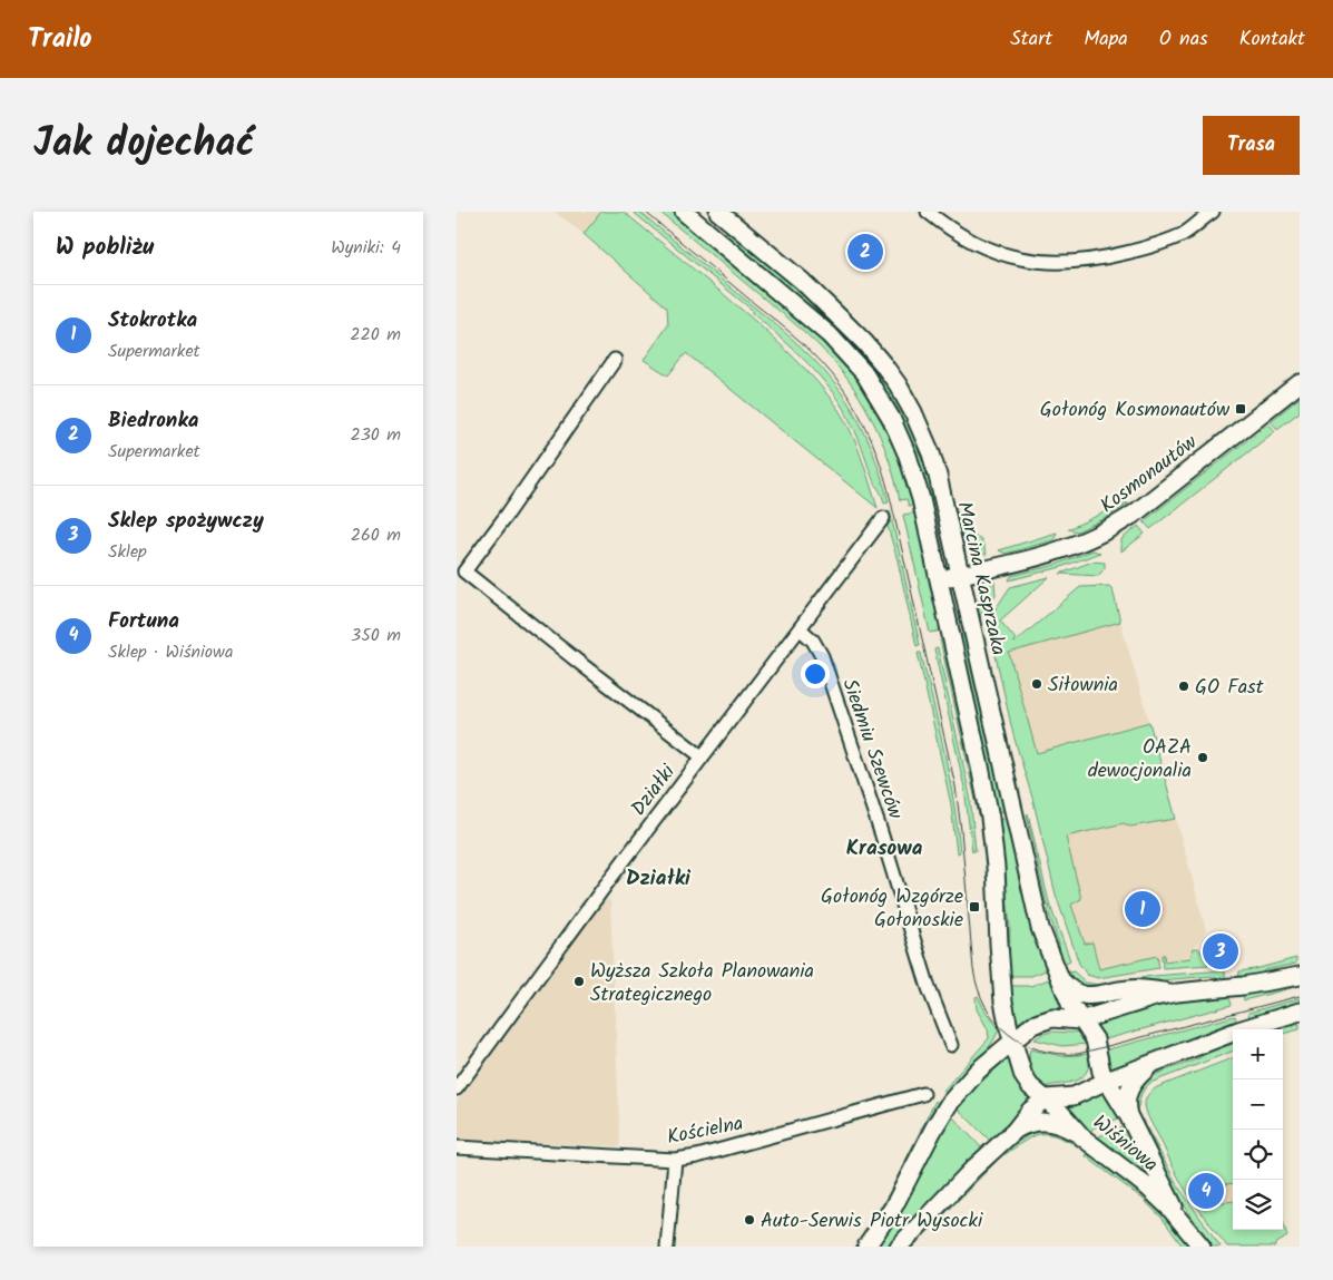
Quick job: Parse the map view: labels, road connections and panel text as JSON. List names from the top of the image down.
{
  "streets": {
    "street": [
      "Kosmonautów",
      "Marcina Kasprzaka",
      "Siedmiu Szewców",
      "Działki",
      "Kościelna",
      "Wiśniowa"
    ]
  },
  "crossings": [
    ["Kosmonautów", "Marcina Kasprzaka"],
    ["Marcina Kasprzaka", "Wiśniowa"],
    ["Siedmiu Szewców", "Działki"]
  ],
  "districts": ["Krasowa", "Działki"],
  "places": {
    "transit": ["Gołonóg Kosmonautów", "Gołonóg Wzgórze Gołonoskie"],
    "other": [
      "Siłownia",
      "GO Fast",
      "OAZA dewocjonalia",
      "Wyższa Szkoła Planowania Strategicznego",
      "Auto-Serwis Piotr Wysocki"
    ]
  },
  "page": {
    "header": "Trailo",
    "nav": [
      "Start",
      "Mapa",
      "O nas",
      "Kontakt"
    ],
    "title": "Jak dojechać",
    "buttons": "Trasa",
    "heading": ["W pobliżu", "Wyniki: 4"],
    "pins": [
      "2",
      "1",
      "3",
      "4"
    ],
    "list": [
      {
        "mark": "1",
        "name": "Stokrotka",
        "note": "Supermarket",
        "value": "220 m"
      },
      {
        "mark": "2",
        "name": "Biedronka",
        "note": "Supermarket",
        "value": "230 m"
      },
      {
        "mark": "3",
        "name": "Sklep spożywczy",
        "note": "Sklep",
        "value": "260 m"
      },
      {
        "mark": "4",
        "name": "Fortuna",
        "note": "Sklep · Wiśniowa",
        "value": "350 m"
      }
    ],
    "map_buttons": ["+", "−"]
  }
}
